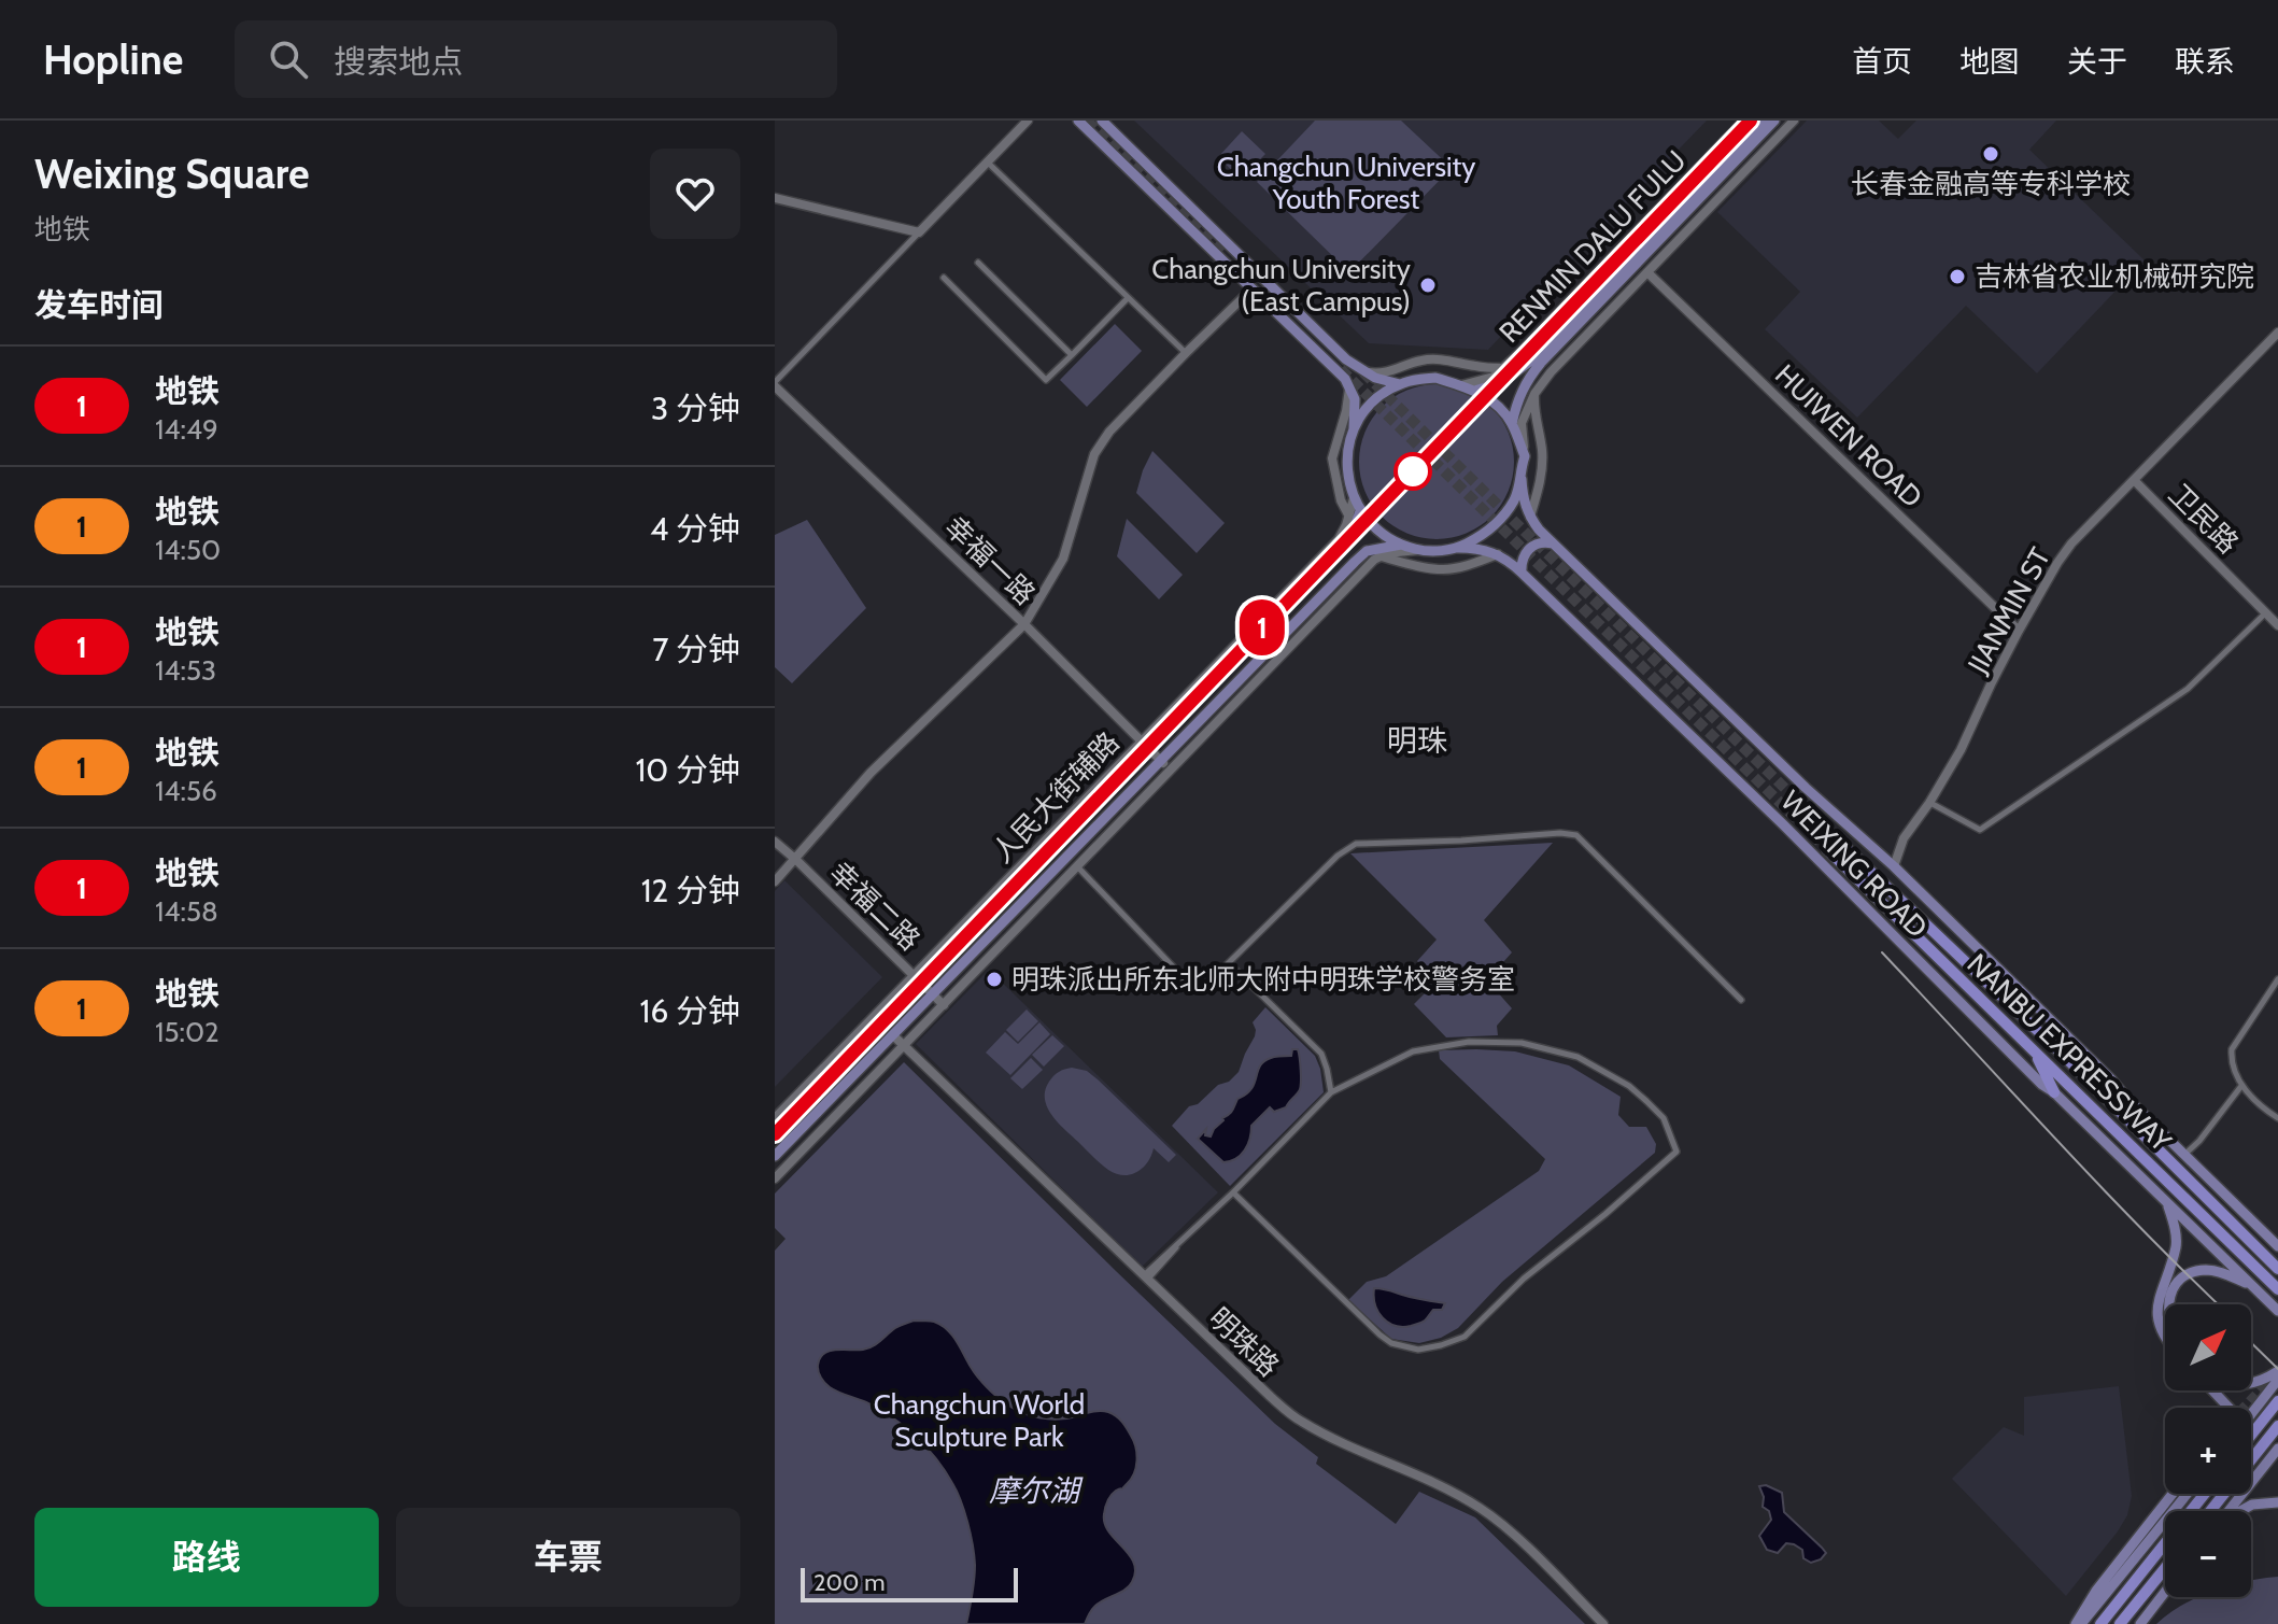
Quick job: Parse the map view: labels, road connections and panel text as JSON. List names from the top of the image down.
{
  "streets": {
    "highway": ["NANBU EXPRESSWAY"],
    "main road": ["WEIXING ROAD"],
    "street": [
      "RENMIN DALU FULU",
      "HUIWEN ROAD",
      "卫民路",
      "幸福一路",
      "JIANMIN ST",
      "人民大街辅路",
      "幸福二路",
      "明珠路"
    ]
  },
  "crossings": [
    ["RENMIN DALU FULU", "人民大街辅路"],
    ["RENMIN DALU FULU", "WEIXING ROAD"],
    ["HUIWEN ROAD", "JIANMIN ST"],
    ["卫民路", "JIANMIN ST"],
    ["幸福一路", "人民大街辅路"],
    ["JIANMIN ST", "WEIXING ROAD"],
    ["人民大街辅路", "WEIXING ROAD"],
    ["人民大街辅路", "幸福二路"]
  ],
  "districts": ["明珠"],
  "water": ["摩尔湖"],
  "parks": ["Changchun University Youth Forest", "Changchun World Sculpture Park"],
  "places": [
    "长春金融高等专科学校",
    "吉林省农业机械研究院",
    "Changchun University (East Campus)",
    "明珠派出所东北师大附中明珠学校警务室"
  ],
  "lines": ["metro line 1"],
  "scale_bar": "200 m",
  "north": "top right",
  "page": {
    "header": "Hopline",
    "search": "搜索地点",
    "nav": [
      "首页",
      "地图",
      "关于",
      "联系"
    ],
    "heading": [
      ["Weixing Square", "地铁"],
      "发车时间"
    ],
    "on_map": "1",
    "list": [
      {
        "mark": "1",
        "name": "地铁",
        "note": "14:49",
        "value": "3 分钟"
      },
      {
        "mark": "1",
        "name": "地铁",
        "note": "14:50",
        "value": "4 分钟"
      },
      {
        "mark": "1",
        "name": "地铁",
        "note": "14:53",
        "value": "7 分钟"
      },
      {
        "mark": "1",
        "name": "地铁",
        "note": "14:56",
        "value": "10 分钟"
      },
      {
        "mark": "1",
        "name": "地铁",
        "note": "14:58",
        "value": "12 分钟"
      },
      {
        "mark": "1",
        "name": "地铁",
        "note": "15:02",
        "value": "16 分钟"
      }
    ],
    "map_buttons": ["+", "−"],
    "buttons": ["路线", "车票"],
    "scale": "200 m"
  }
}
